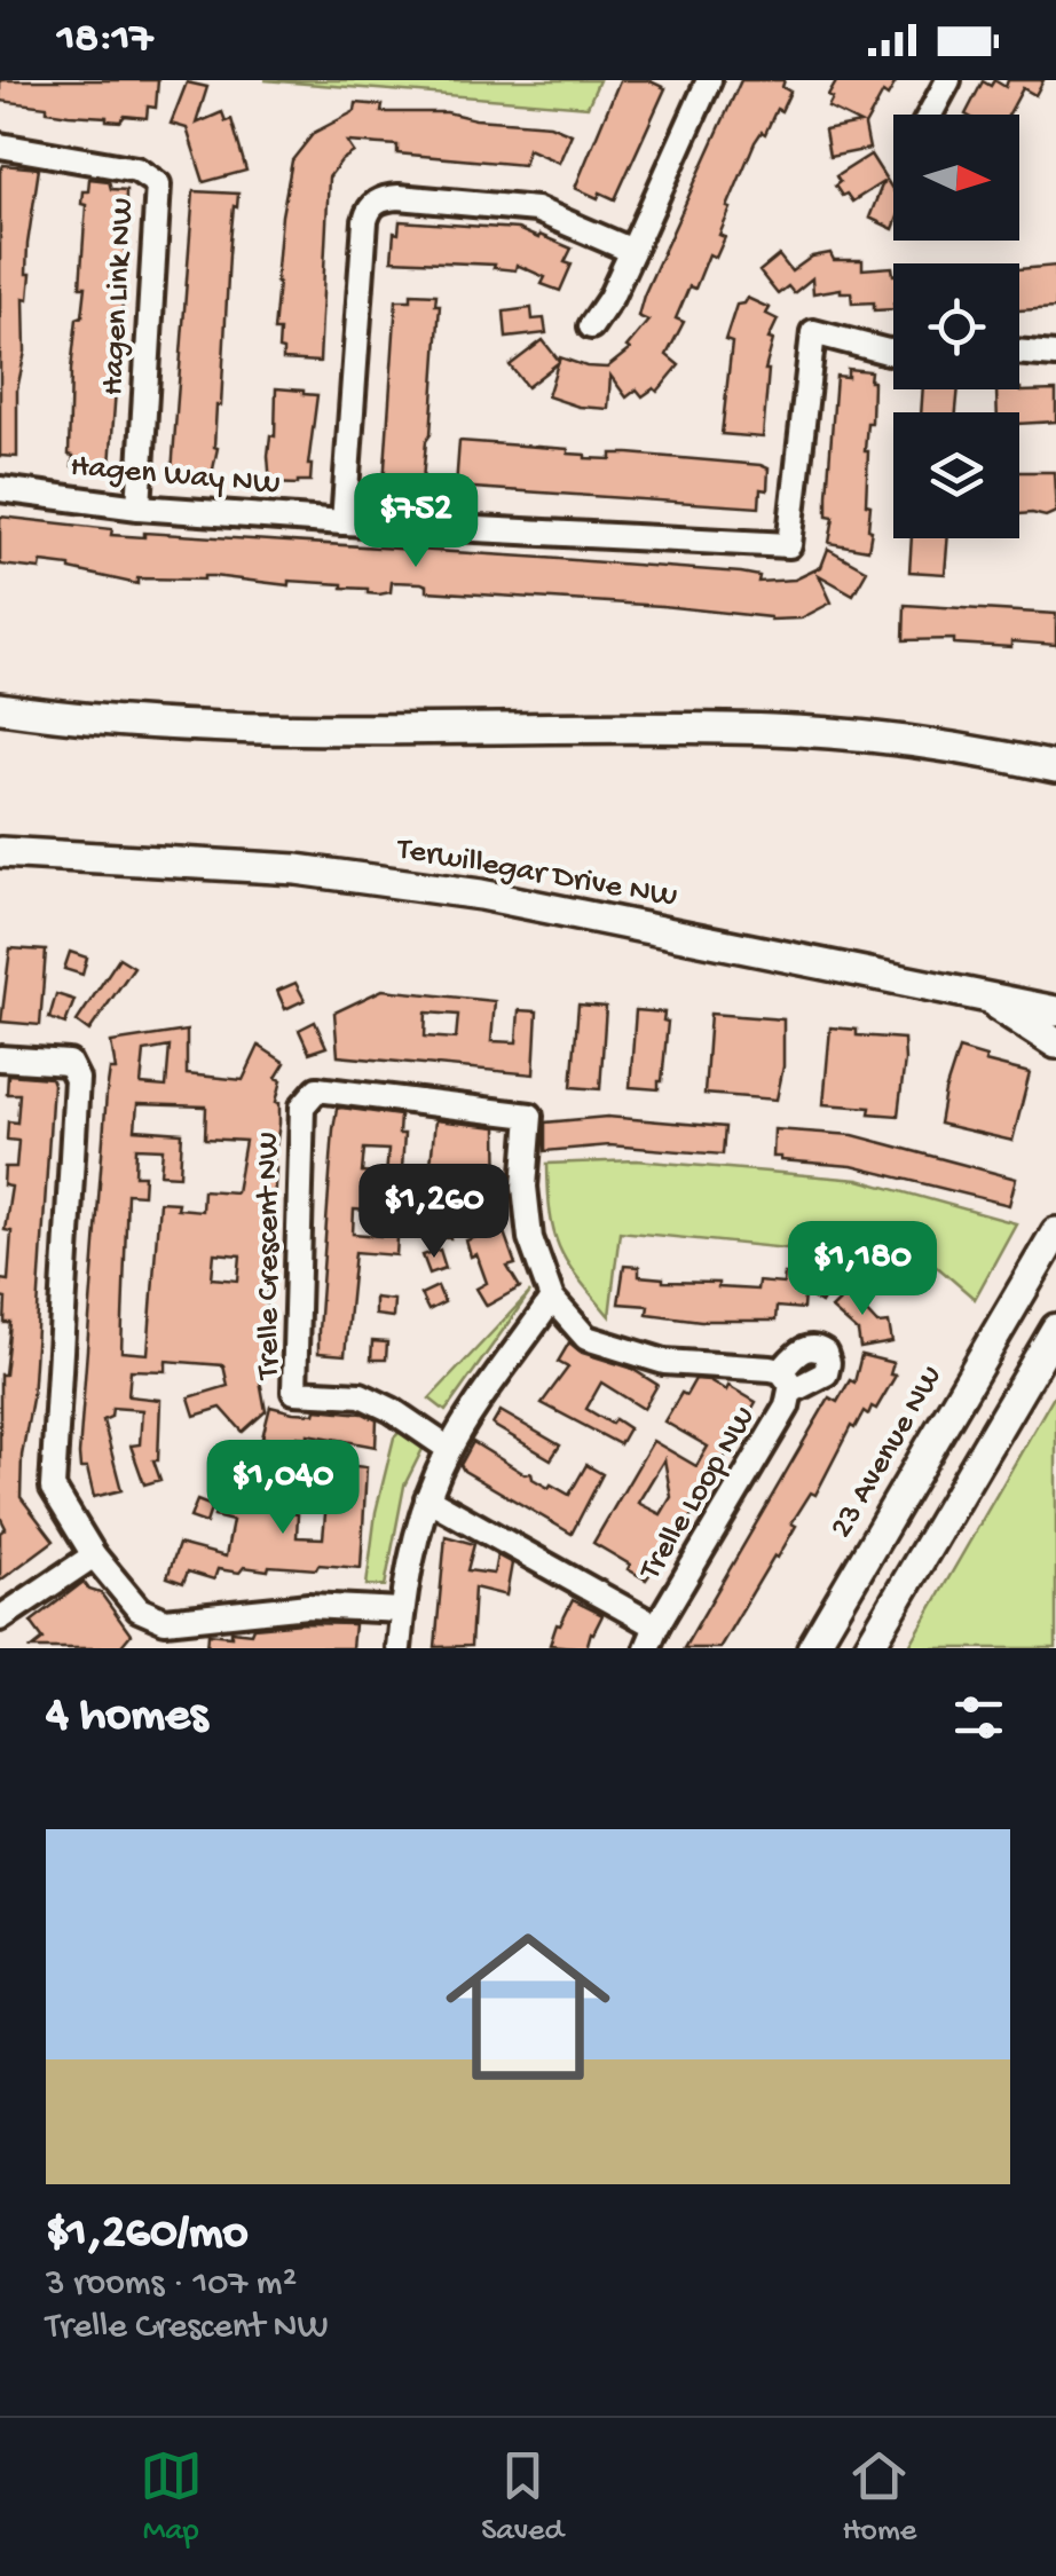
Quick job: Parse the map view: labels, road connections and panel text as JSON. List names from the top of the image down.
{
  "streets": {
    "main road": ["Terwillegar Drive NW", "23 Avenue NW"],
    "street": [
      "Hagen Link NW",
      "Hagen Way NW",
      "Trelle Crescent NW",
      "Trelle Loop NW"
    ]
  },
  "crossings": [
    ["Hagen Link NW", "Hagen Way NW"],
    ["Trelle Crescent NW", "Trelle Loop NW"]
  ],
  "north": "right",
  "page": {
    "status": "18:17",
    "price": [
      "$752",
      "$1,260",
      "$1,180",
      "$1,040"
    ],
    "heading": "4 homes",
    "list": [
      {
        "name": "$1,260/mo",
        "note": "3 rooms · 107 m² · Trelle Crescent NW"
      }
    ],
    "tabs": ["Map", "Saved", "Home"]
  }
}
